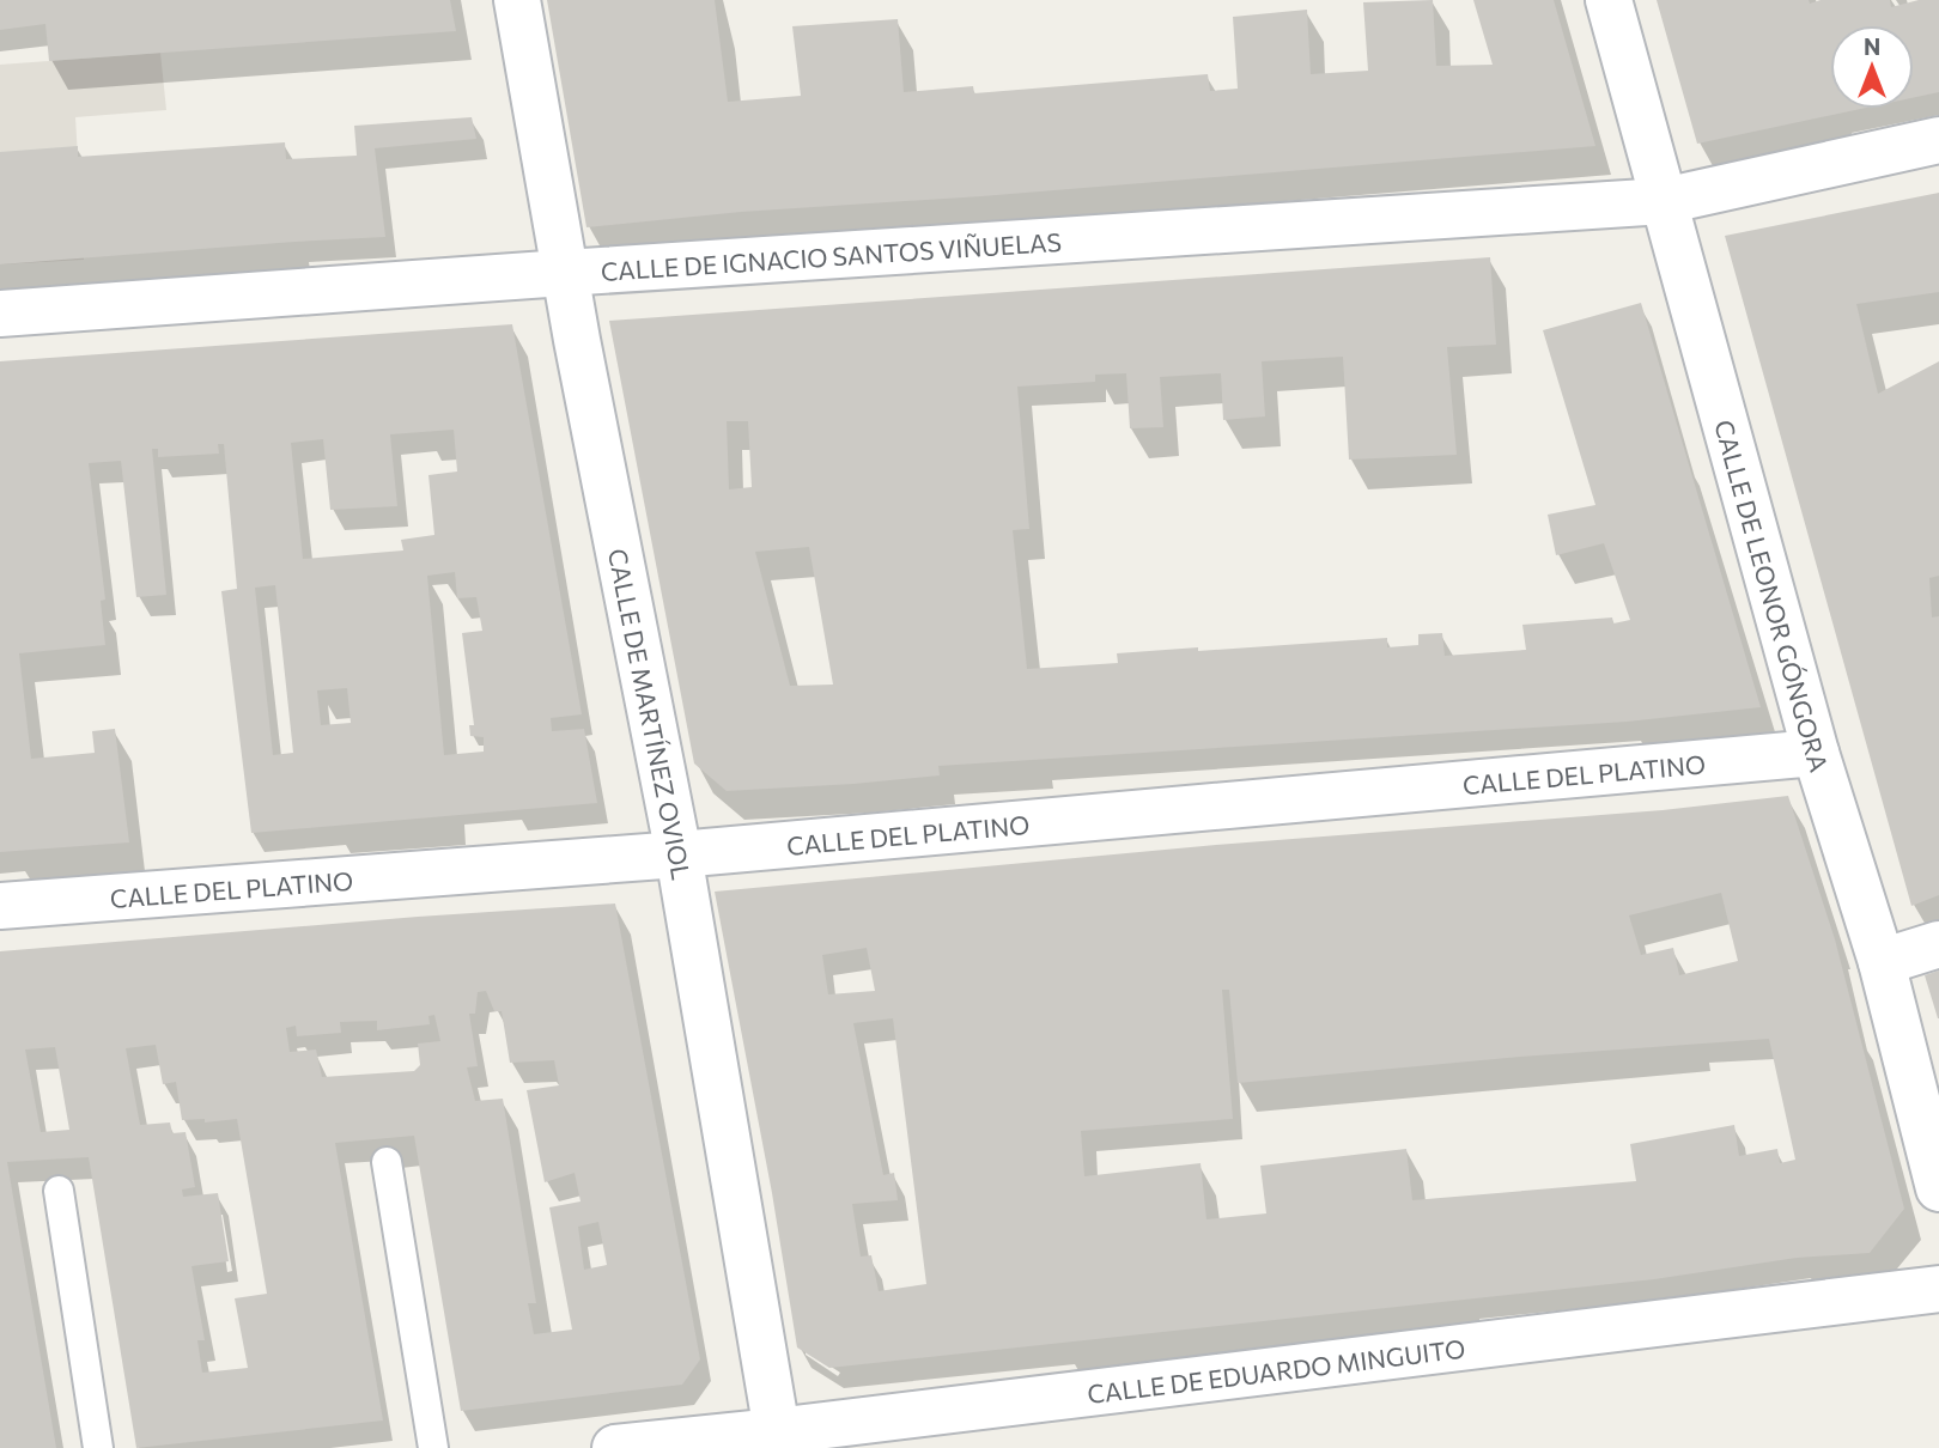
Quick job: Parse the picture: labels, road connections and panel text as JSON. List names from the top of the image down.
{
  "streets": {
    "street": [
      "CALLE DE IGNACIO SANTOS VIÑUELAS",
      "CALLE DE LEONOR GÓNGORA",
      "CALLE DE MARTÍNEZ OVIOL",
      "CALLE DEL PLATINO",
      "CALLE DE EDUARDO MINGUITO"
    ]
  },
  "crossings": [
    ["CALLE DE IGNACIO SANTOS VIÑUELAS", "CALLE DE LEONOR GÓNGORA"],
    ["CALLE DE IGNACIO SANTOS VIÑUELAS", "CALLE DE MARTÍNEZ OVIOL"],
    ["CALLE DE LEONOR GÓNGORA", "CALLE DEL PLATINO"],
    ["CALLE DE MARTÍNEZ OVIOL", "CALLE DEL PLATINO"],
    ["CALLE DE MARTÍNEZ OVIOL", "CALLE DE EDUARDO MINGUITO"]
  ],
  "north": "top"
}
